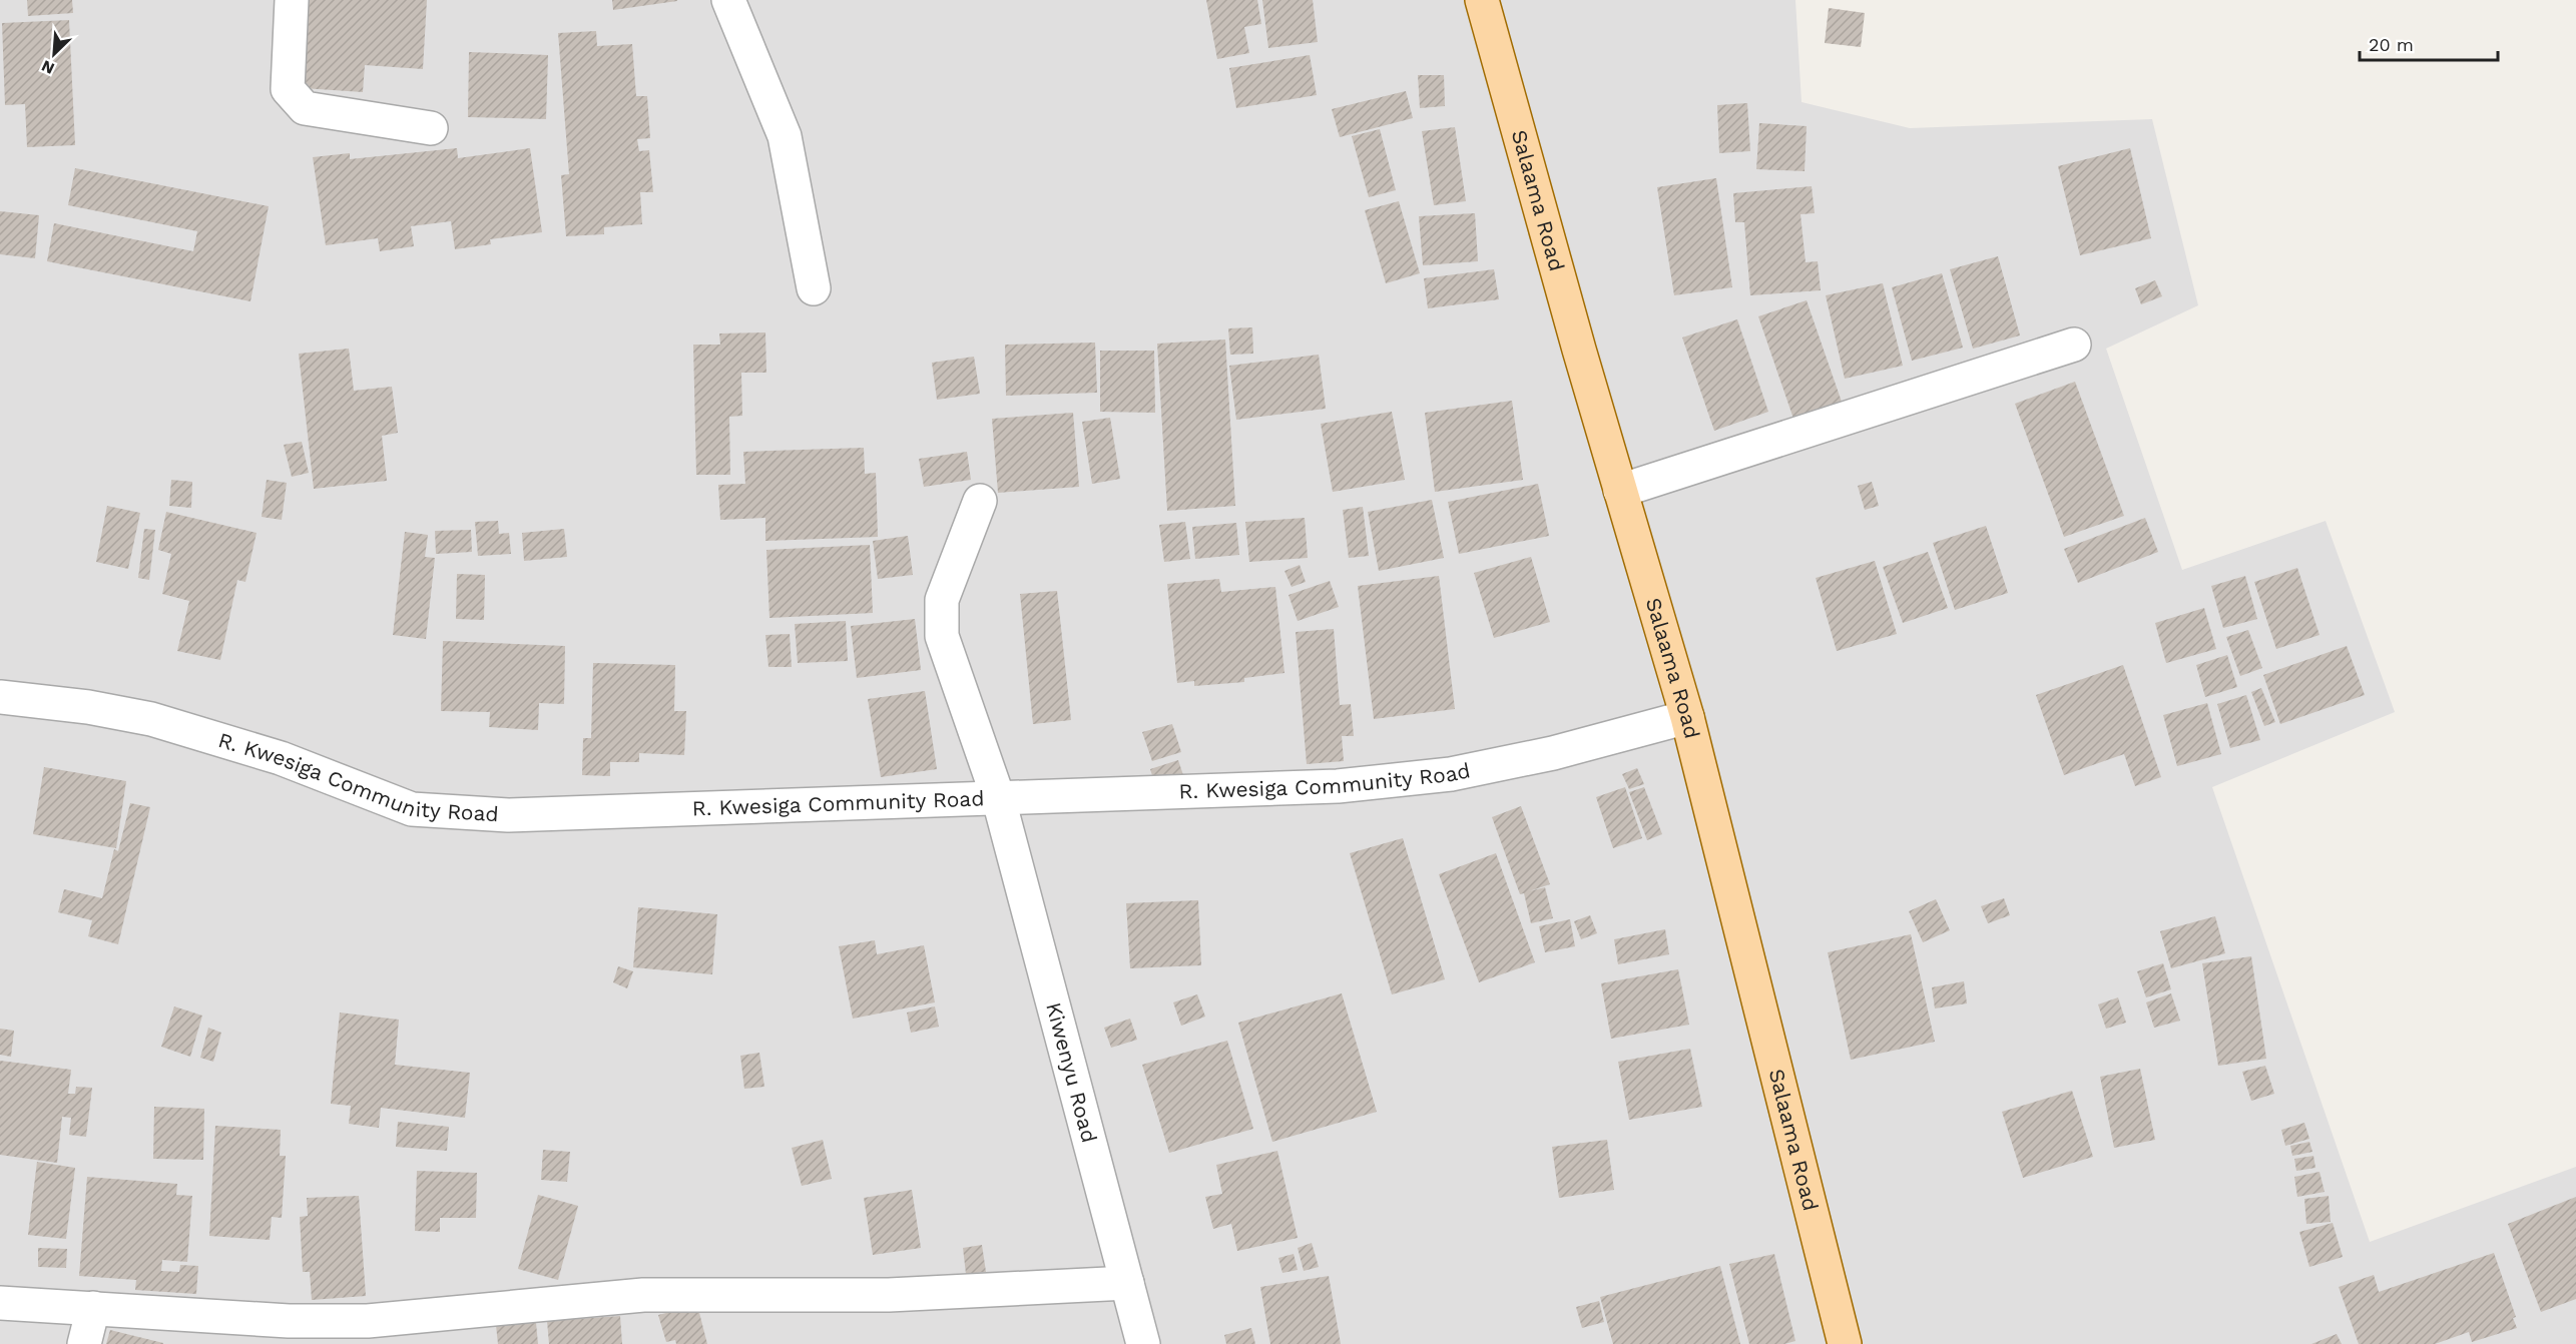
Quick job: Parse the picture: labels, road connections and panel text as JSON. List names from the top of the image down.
{
  "streets": {
    "main road": ["Salaama Road"],
    "street": ["R. Kwesiga Community Road", "Kiwenyu Road"]
  },
  "crossings": [
    ["Salaama Road", "R. Kwesiga Community Road"],
    ["R. Kwesiga Community Road", "Kiwenyu Road"]
  ],
  "scale_bar": "20 m",
  "north": "bottom left"
}
